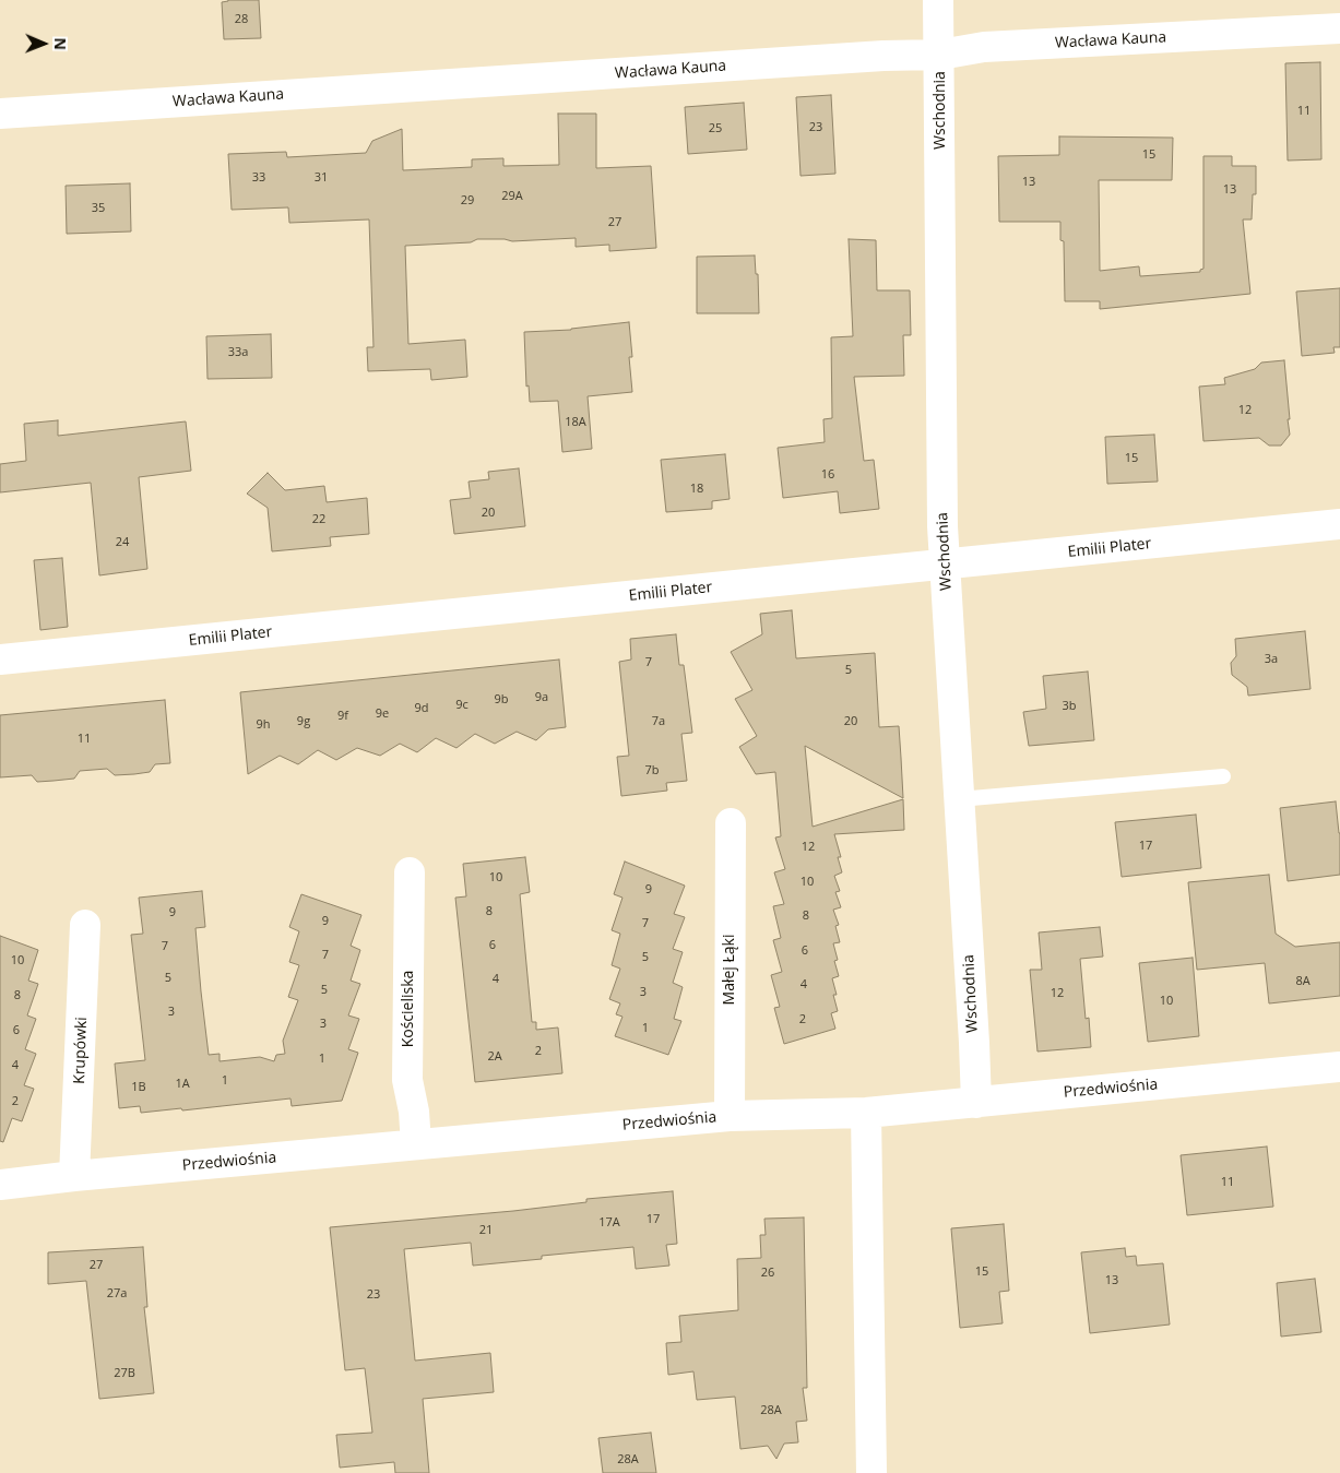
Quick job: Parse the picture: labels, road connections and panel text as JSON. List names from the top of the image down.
{
  "streets": {
    "street": [
      "Wacława Kauna",
      "Wschodnia",
      "Emilii Plater",
      "Małej Łąki",
      "Kościeliska",
      "Krupówki",
      "Przedwiośnia"
    ]
  },
  "crossings": [
    ["Wacława Kauna", "Wschodnia"],
    ["Wschodnia", "Emilii Plater"],
    ["Wschodnia", "Przedwiośnia"],
    ["Małej Łąki", "Przedwiośnia"],
    ["Kościeliska", "Przedwiośnia"],
    ["Krupówki", "Przedwiośnia"]
  ],
  "house_numbers": [
    "28",
    "11",
    "23",
    "25",
    "15",
    "33",
    "31",
    "13",
    "13",
    "29A",
    "29",
    "35",
    "27",
    "33a",
    "12",
    "18A",
    "15",
    "16",
    "18",
    "20",
    "22",
    "24",
    "3a",
    "7",
    "5",
    "9a",
    "9b",
    "9c",
    "3b",
    "9d",
    "9e",
    "9f",
    "9g",
    "7a",
    "20",
    "9h",
    "11",
    "7b",
    "17",
    "12",
    "10",
    "10",
    "9",
    "8",
    "9",
    "8",
    "9",
    "7",
    "6",
    "7",
    "6",
    "7",
    "5",
    "10",
    "5",
    "4",
    "8A",
    "4",
    "5",
    "3",
    "12",
    "8",
    "10",
    "3",
    "2",
    "3",
    "1",
    "6",
    "2",
    "2A",
    "1",
    "4",
    "1",
    "1A",
    "1B",
    "2",
    "11",
    "17",
    "17A",
    "21",
    "27",
    "15",
    "26",
    "13",
    "27a",
    "23",
    "27B",
    "28A",
    "28A"
  ],
  "north": "right"
}
